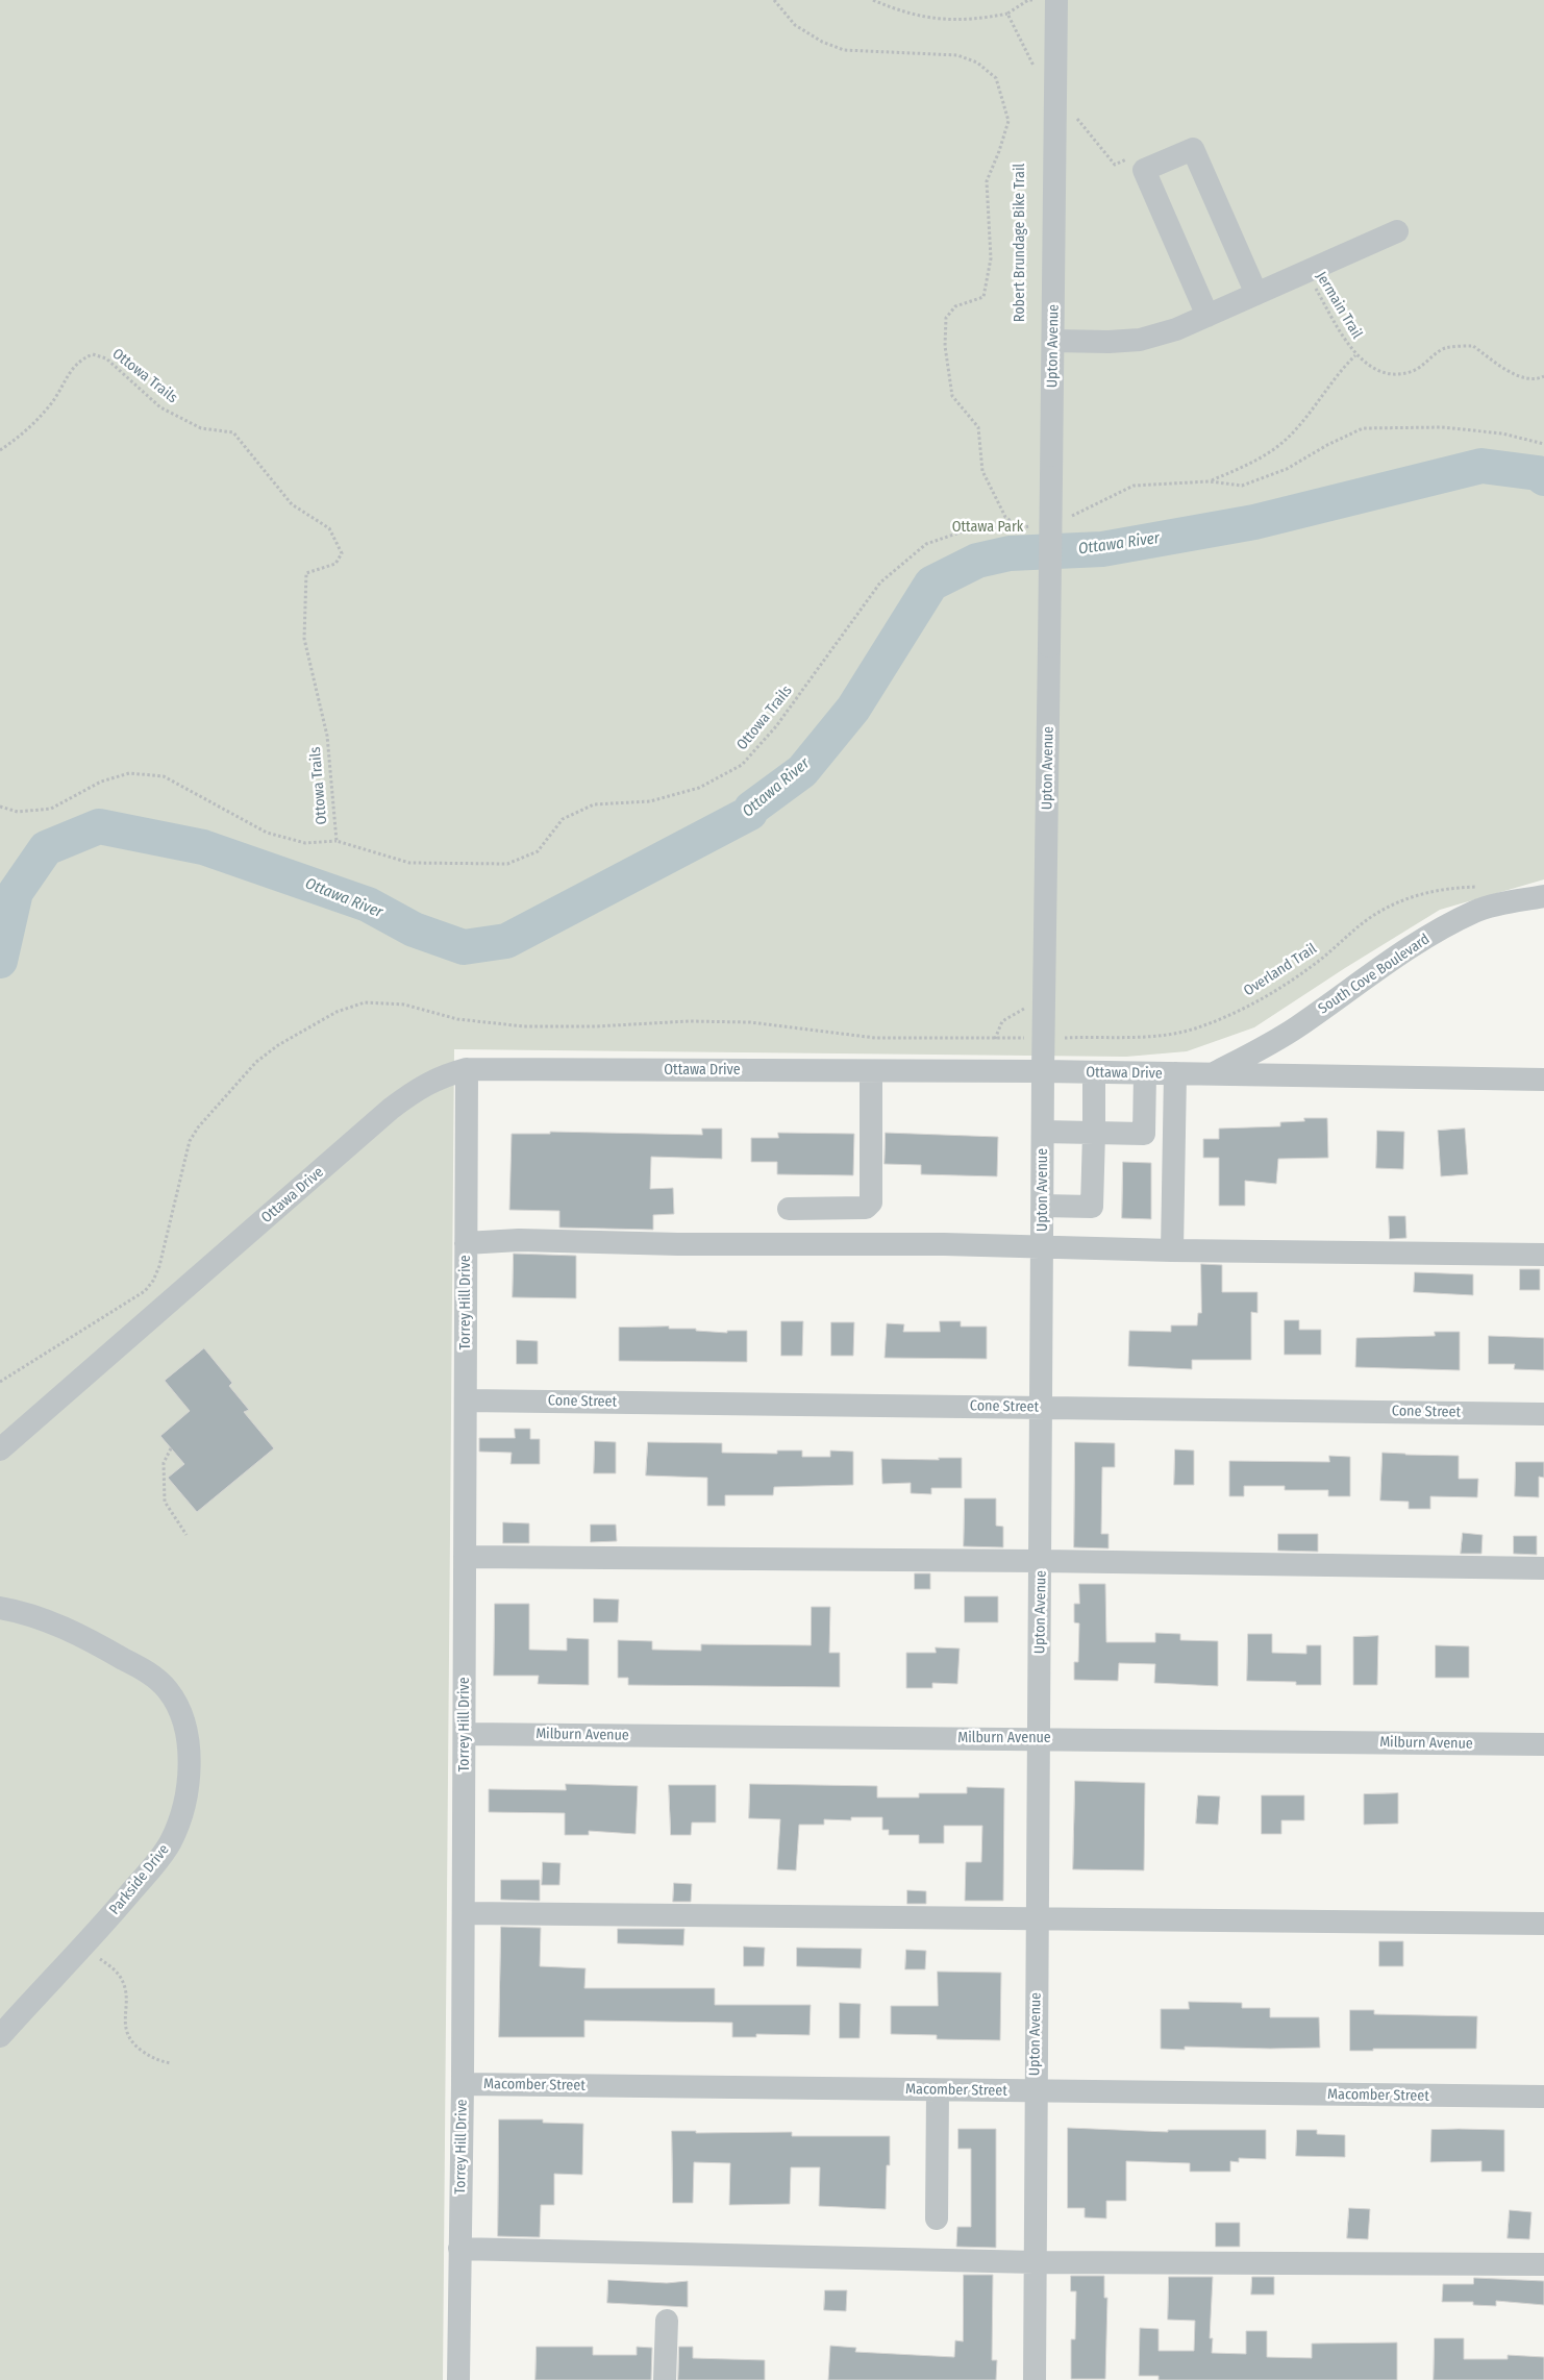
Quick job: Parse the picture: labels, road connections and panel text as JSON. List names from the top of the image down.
{
  "streets": {
    "street": [
      "Upton Avenue",
      "South Cove Boulevard",
      "Ottawa Drive",
      "Torrey Hill Drive",
      "Cone Street",
      "Milburn Avenue",
      "Parkside Drive",
      "Macomber Street"
    ],
    "path": ["Jermain Trail", "Ottowa Trails", "Overland Trail"]
  },
  "crossings": [
    ["Upton Avenue", "Overland Trail"],
    ["Upton Avenue", "Ottawa Drive"],
    ["Upton Avenue", "Cone Street"],
    ["Upton Avenue", "Milburn Avenue"],
    ["Upton Avenue", "Macomber Street"],
    ["South Cove Boulevard", "Ottawa Drive"],
    ["Ottawa Drive", "Torrey Hill Drive"],
    ["Torrey Hill Drive", "Cone Street"],
    ["Torrey Hill Drive", "Milburn Avenue"],
    ["Torrey Hill Drive", "Macomber Street"]
  ],
  "water": ["Ottawa River"],
  "parks": ["Ottawa Park"]
}
